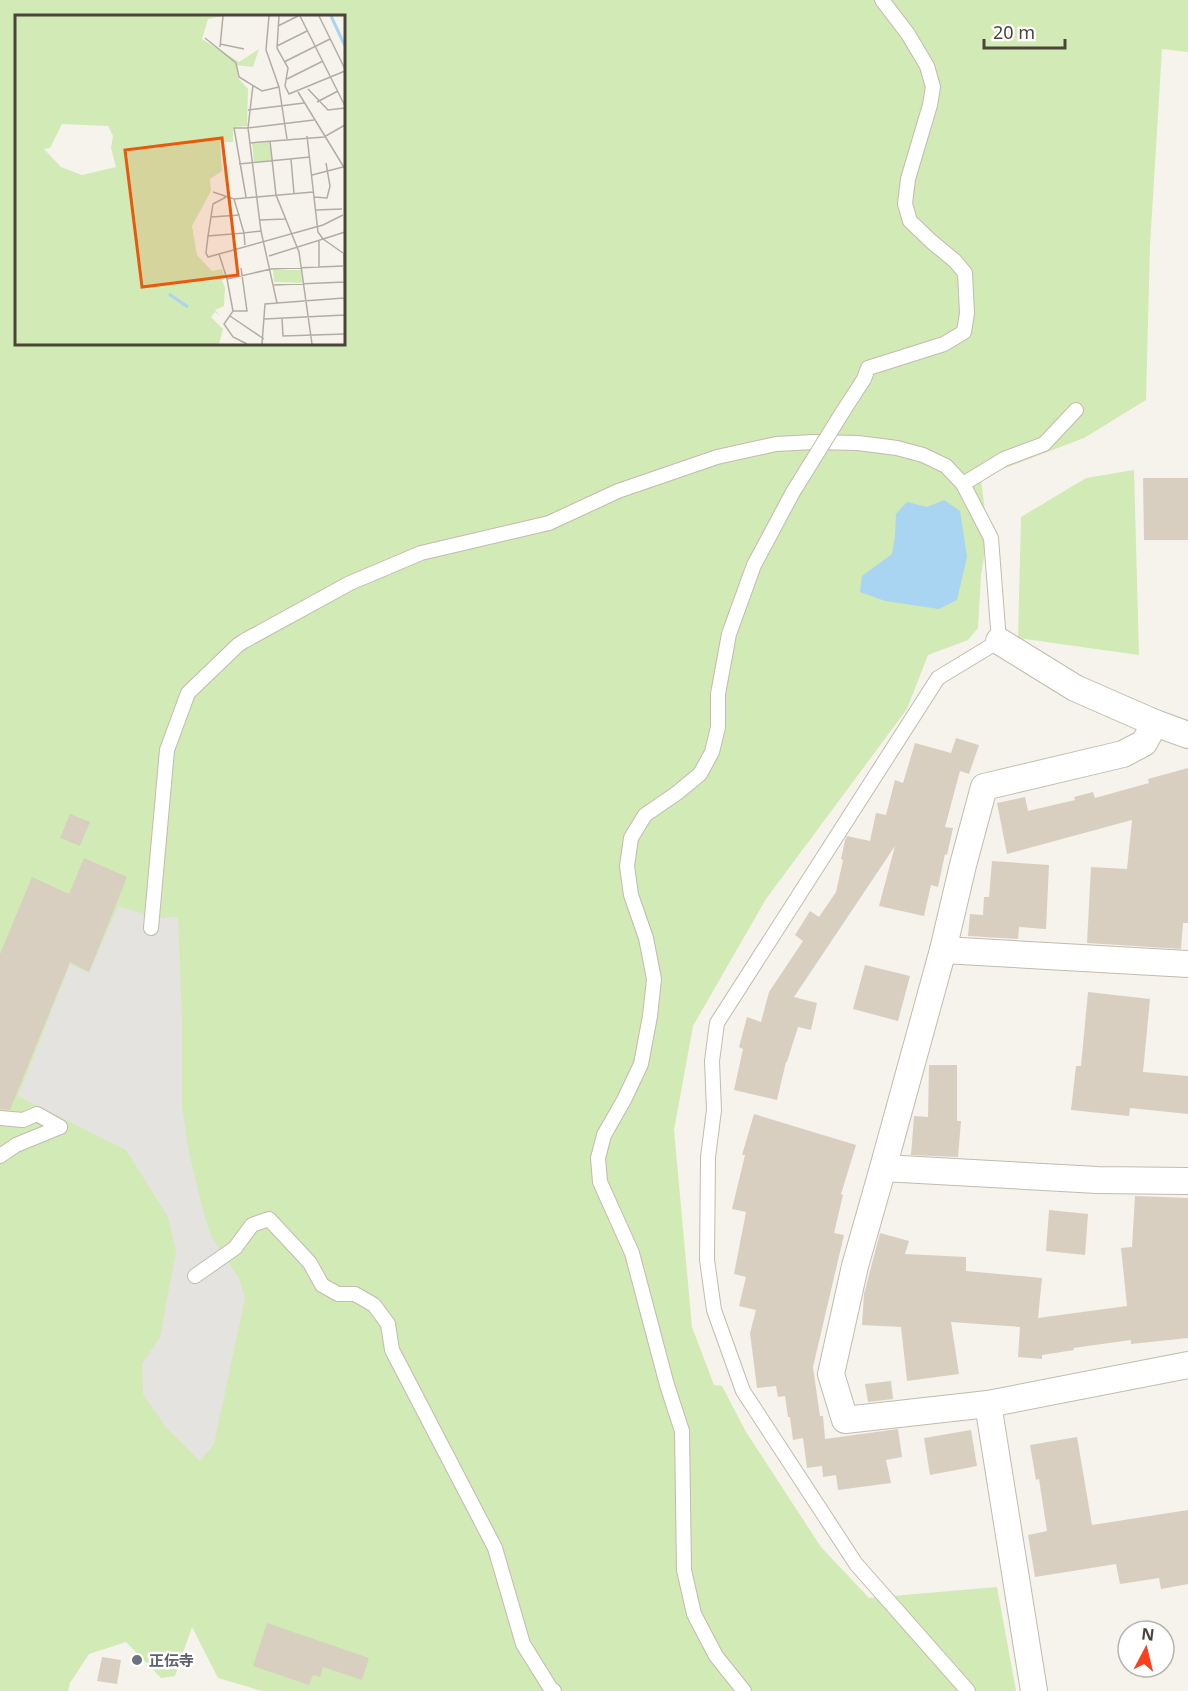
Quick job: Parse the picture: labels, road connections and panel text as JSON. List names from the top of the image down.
{
  "places": ["正伝寺"],
  "scale_bar": "20 m",
  "north": "top"
}
